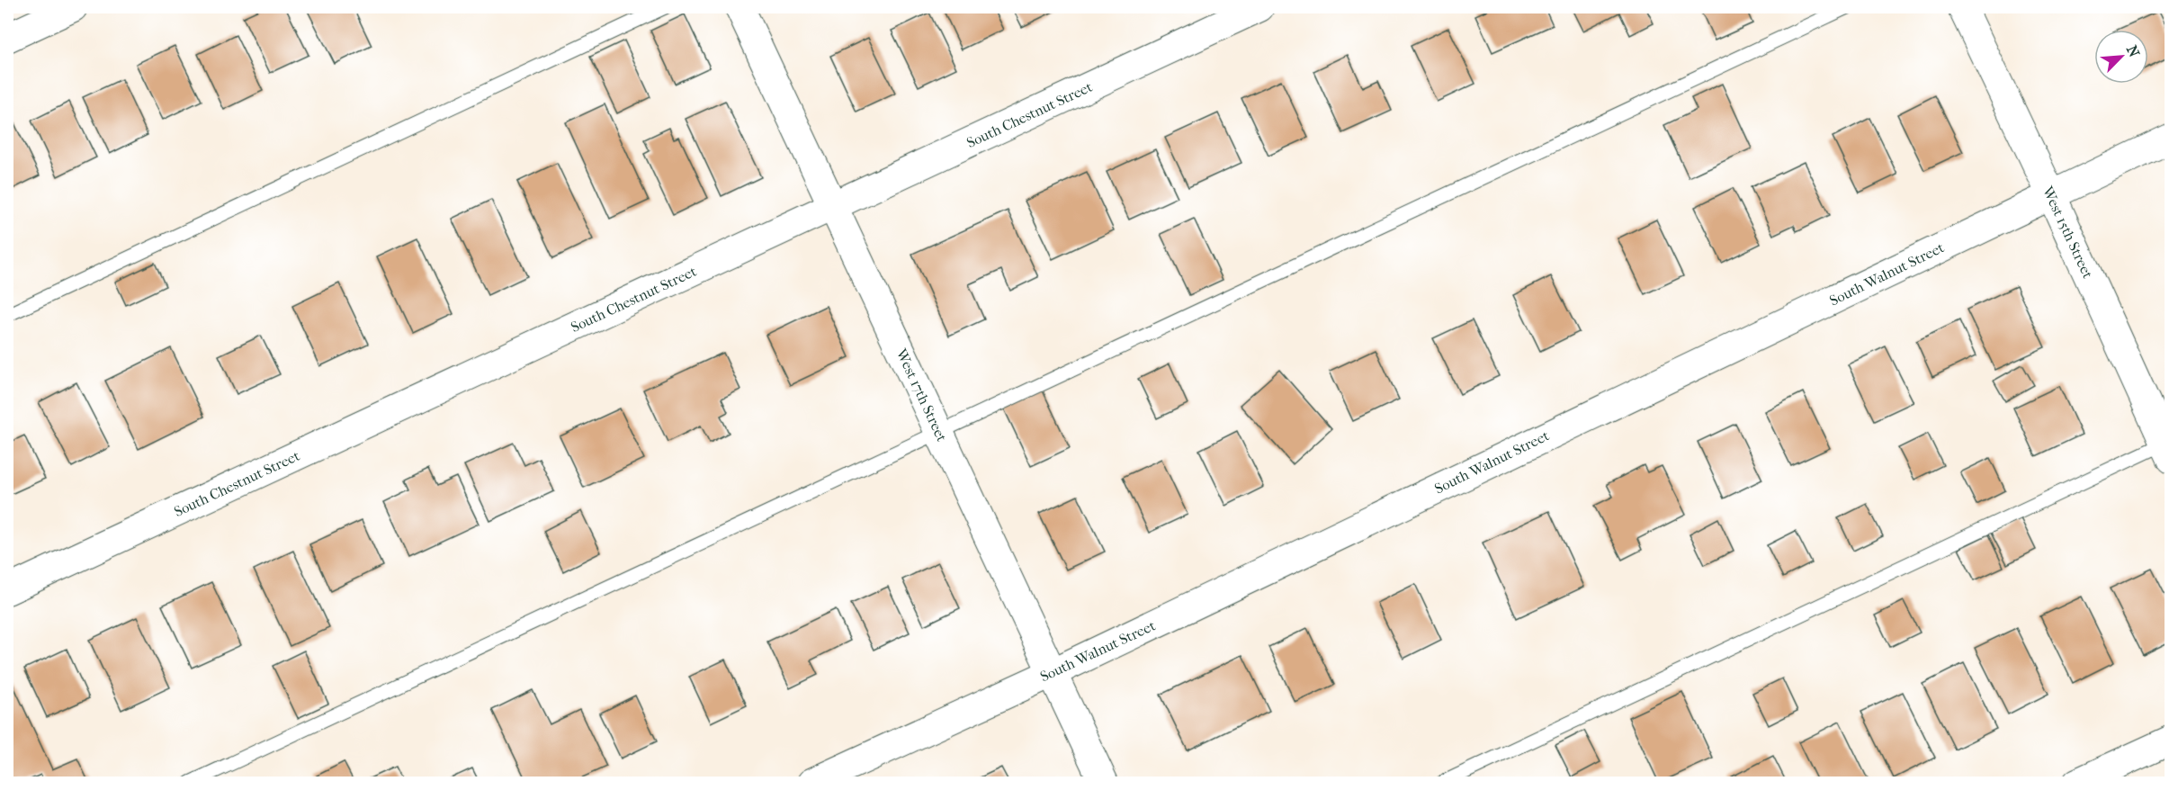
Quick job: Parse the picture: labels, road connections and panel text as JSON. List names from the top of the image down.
{
  "streets": {
    "street": [
      "South Chestnut Street",
      "West 15th Street",
      "South Walnut Street",
      "West 17th Street"
    ]
  },
  "crossings": [
    ["South Chestnut Street", "West 17th Street"],
    ["West 15th Street", "South Walnut Street"],
    ["South Walnut Street", "West 17th Street"]
  ],
  "north": "top right"
}
